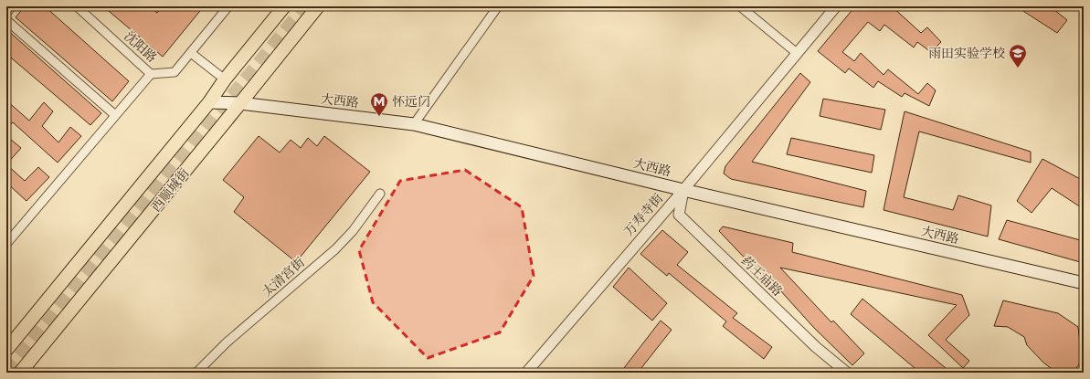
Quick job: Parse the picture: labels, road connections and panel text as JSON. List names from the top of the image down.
{
  "streets": {
    "main road": ["大西路", "西顺城街"],
    "street": [
      "沈阳路",
      "万寿寺街",
      "药王庙路",
      "太清宫街"
    ]
  },
  "crossings": [
    ["大西路", "西顺城街"],
    ["大西路", "万寿寺街"],
    ["大西路", "药王庙路"],
    ["万寿寺街", "药王庙路"]
  ],
  "places": {
    "school or university": ["雨田实验学校"],
    "metro station": ["怀远门"]
  }
}
